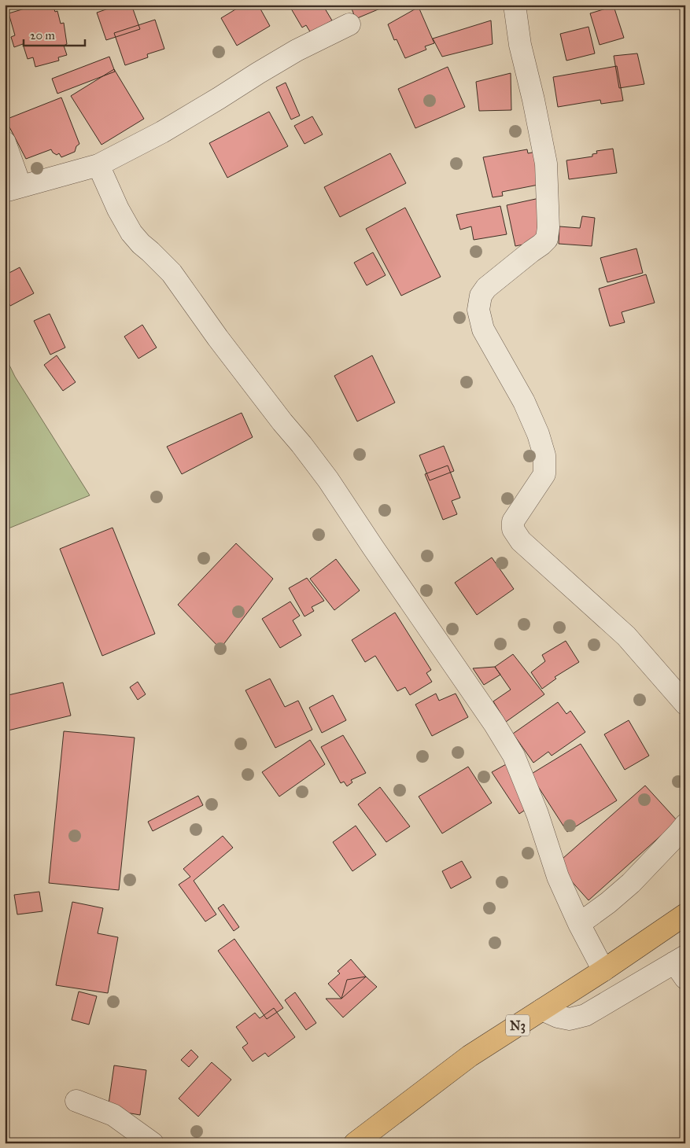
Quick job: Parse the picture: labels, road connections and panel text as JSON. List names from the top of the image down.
{
  "streets": {
    "highway": ["N3"]
  },
  "scale_bar": "20 m"
}
